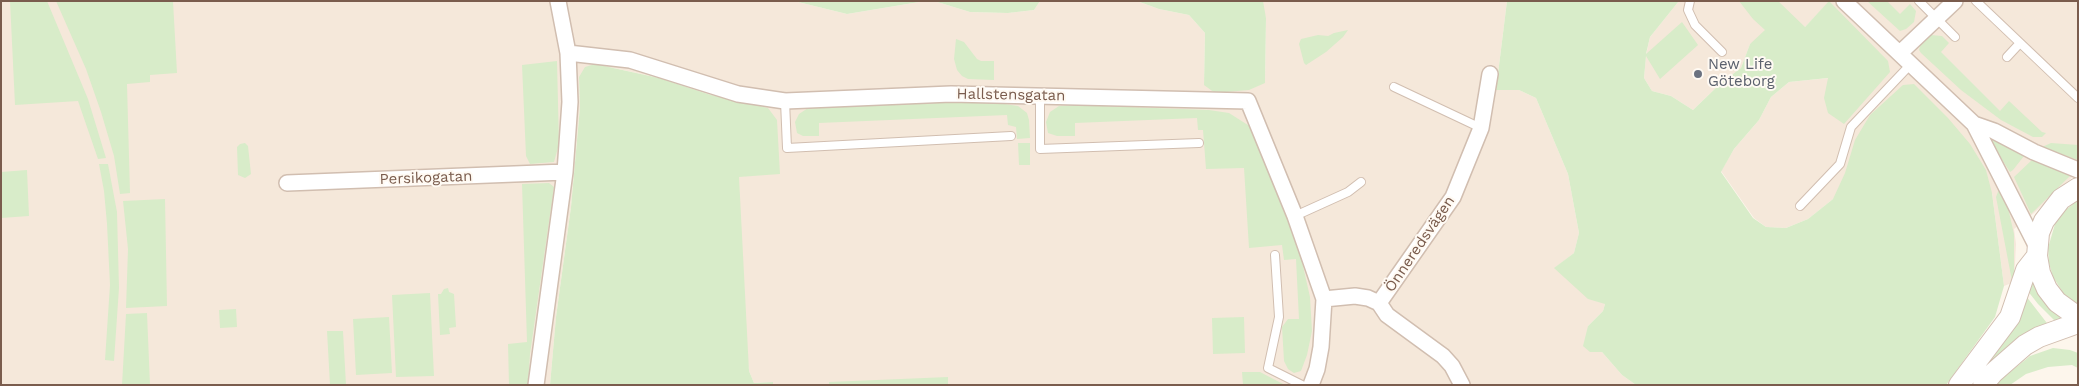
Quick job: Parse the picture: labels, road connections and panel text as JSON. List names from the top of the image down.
{
  "streets": {
    "street": ["Hallstensgatan", "Persikogatan", "Önneredsvägen"]
  },
  "crossings": [
    ["Hallstensgatan", "Önneredsvägen"]
  ],
  "places": ["New Life Göteborg"]
}
